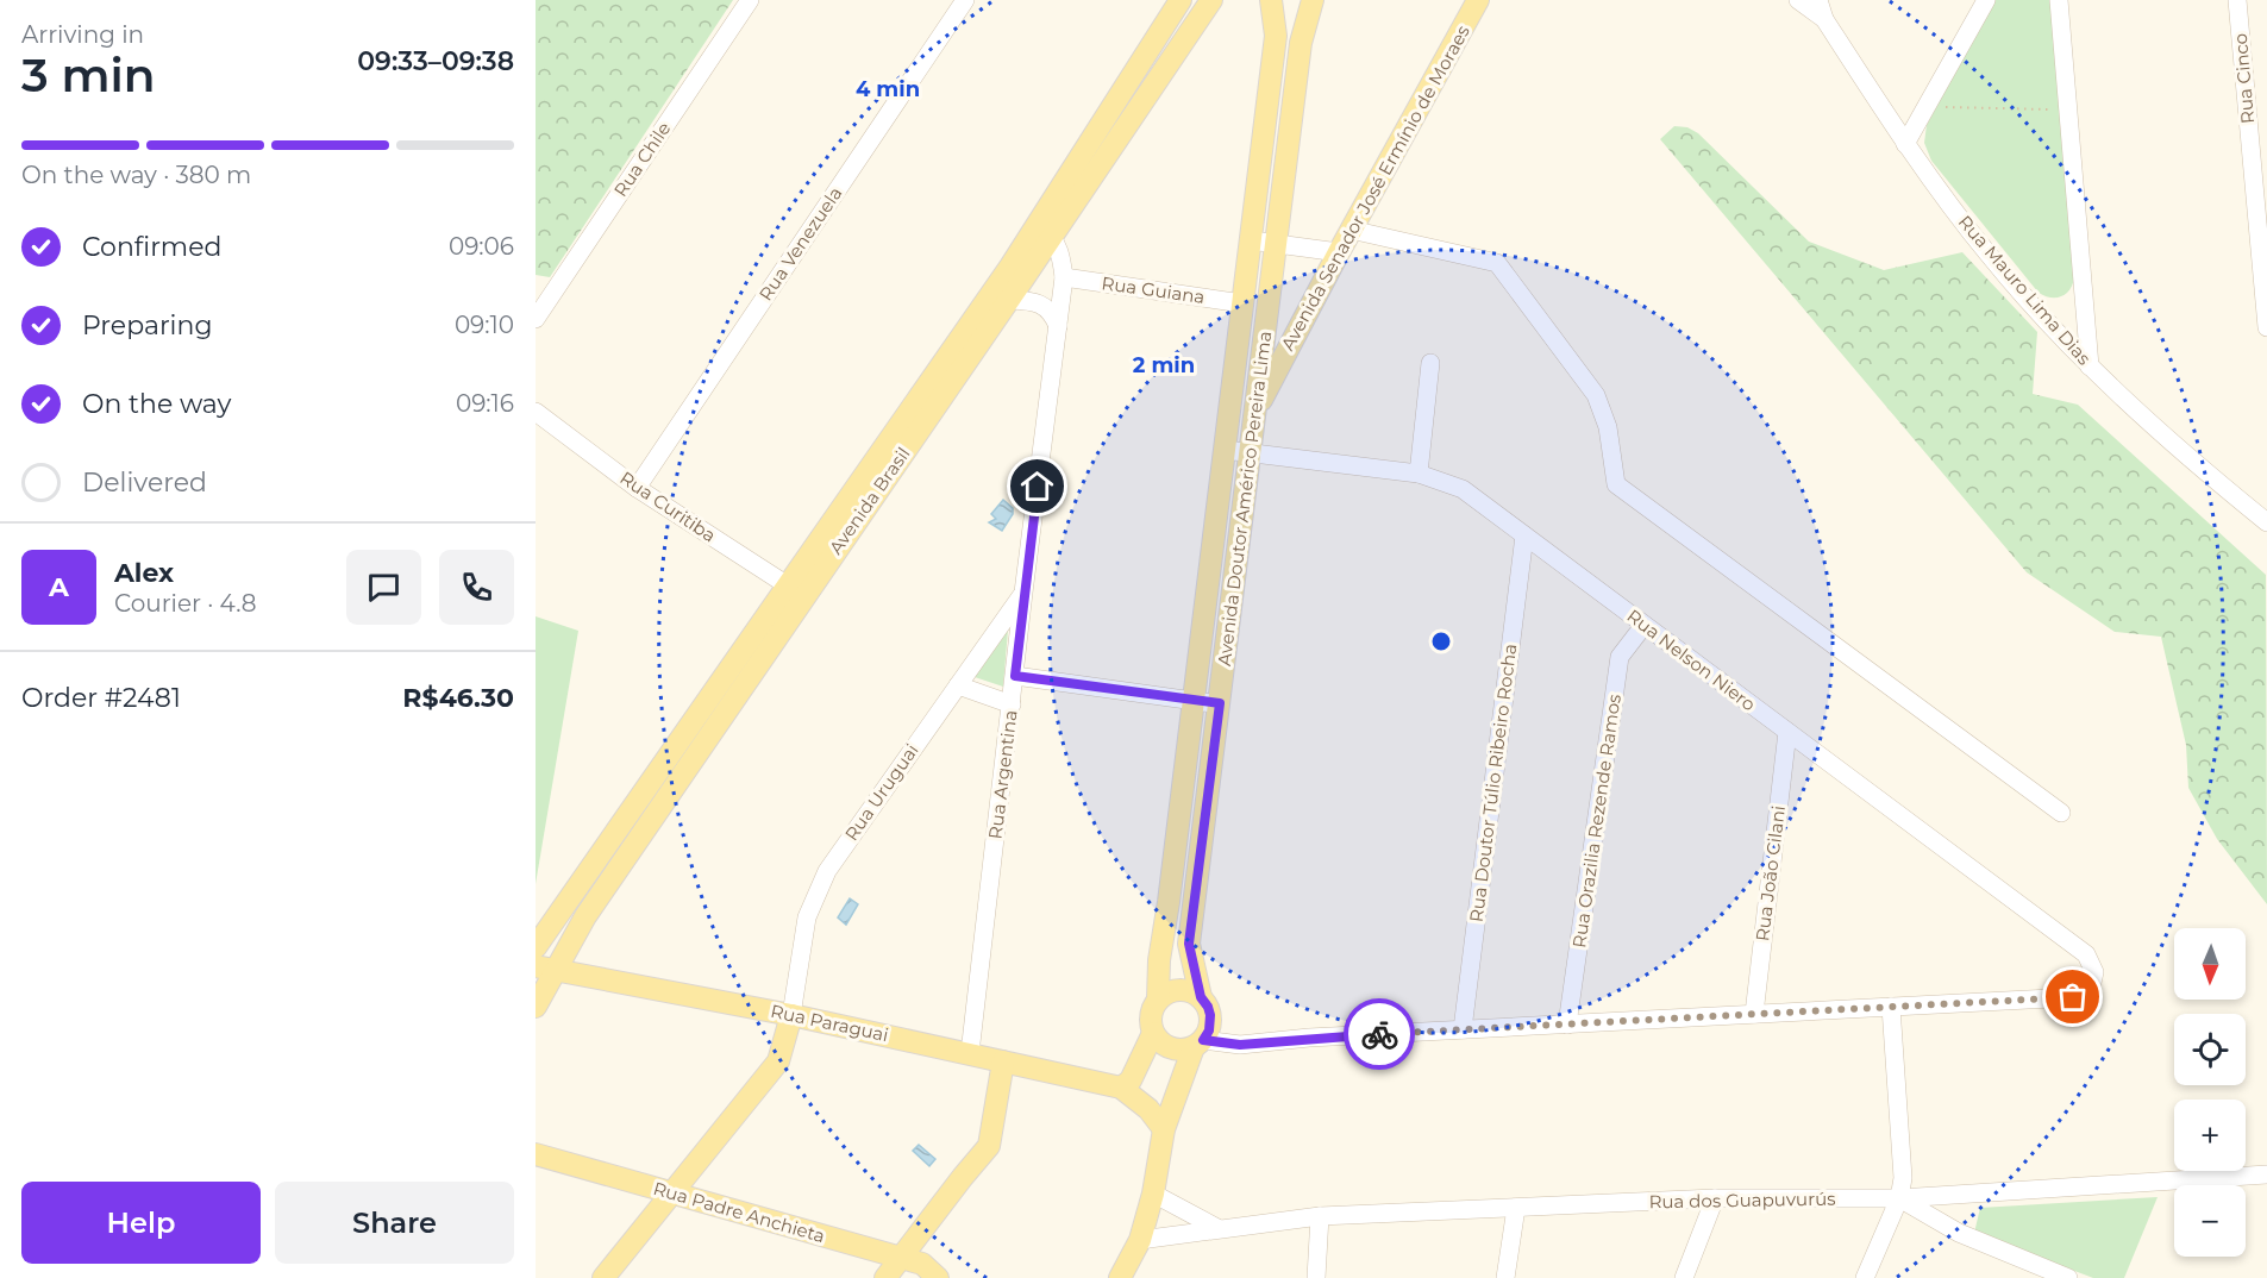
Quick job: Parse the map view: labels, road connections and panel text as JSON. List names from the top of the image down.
{
  "streets": {
    "main road": [
      "Avenida Senador José Ermínio de Moraes",
      "Avenida Doutor Américo Pereira Lima",
      "Avenida Brasil",
      "Rua Paraguai",
      "Rua Padre Anchieta"
    ],
    "street": [
      "Rua Cinco",
      "Rua Chile",
      "Rua Venezuela",
      "Rua Guiana",
      "Rua Mauro Lima Dias",
      "Rua Curitiba",
      "Rua Nelson Niero",
      "Rua Argentina",
      "Rua Doutor Túlio Ribeiro Rocha",
      "Rua Uruguai",
      "Rua Orazilia Rezende Ramos",
      "Rua João Cilani",
      "Rua dos Guapuvurús"
    ]
  },
  "crossings": [
    ["Avenida Senador José Ermínio de Moraes", "Avenida Doutor Américo Pereira Lima"],
    ["Rua Venezuela", "Rua Curitiba"],
    ["Rua Guiana", "Avenida Doutor Américo Pereira Lima"],
    ["Rua Guiana", "Rua Argentina"],
    ["Avenida Doutor Américo Pereira Lima", "Rua Nelson Niero"],
    ["Avenida Brasil", "Rua Curitiba"],
    ["Avenida Brasil", "Rua Argentina"],
    ["Avenida Brasil", "Rua Paraguai"],
    ["Rua Nelson Niero", "Rua Doutor Túlio Ribeiro Rocha"],
    ["Rua Nelson Niero", "Rua Orazilia Rezende Ramos"],
    ["Rua Nelson Niero", "Rua João Cilani"],
    ["Rua Argentina", "Rua Uruguai"],
    ["Rua Argentina", "Rua Paraguai"],
    ["Rua Uruguai", "Rua Paraguai"]
  ],
  "north": "bottom",
  "page": {
    "heading": ["3 min", "Arriving in", "09:33–09:38"],
    "panel": [
      "Alex",
      "Courier · 4.8",
      "Order #2481",
      "R$46.30"
    ],
    "bar": "On the way · 380 m",
    "list": [
      ["Confirmed", "09:06"],
      ["Preparing", "09:10"],
      ["On the way", "09:16"],
      "Delivered"
    ],
    "round": "A",
    "map_buttons": ["+", "−"],
    "buttons": ["Help", "Share"]
  },
  "rings": ["4 min", "2 min"]
}
